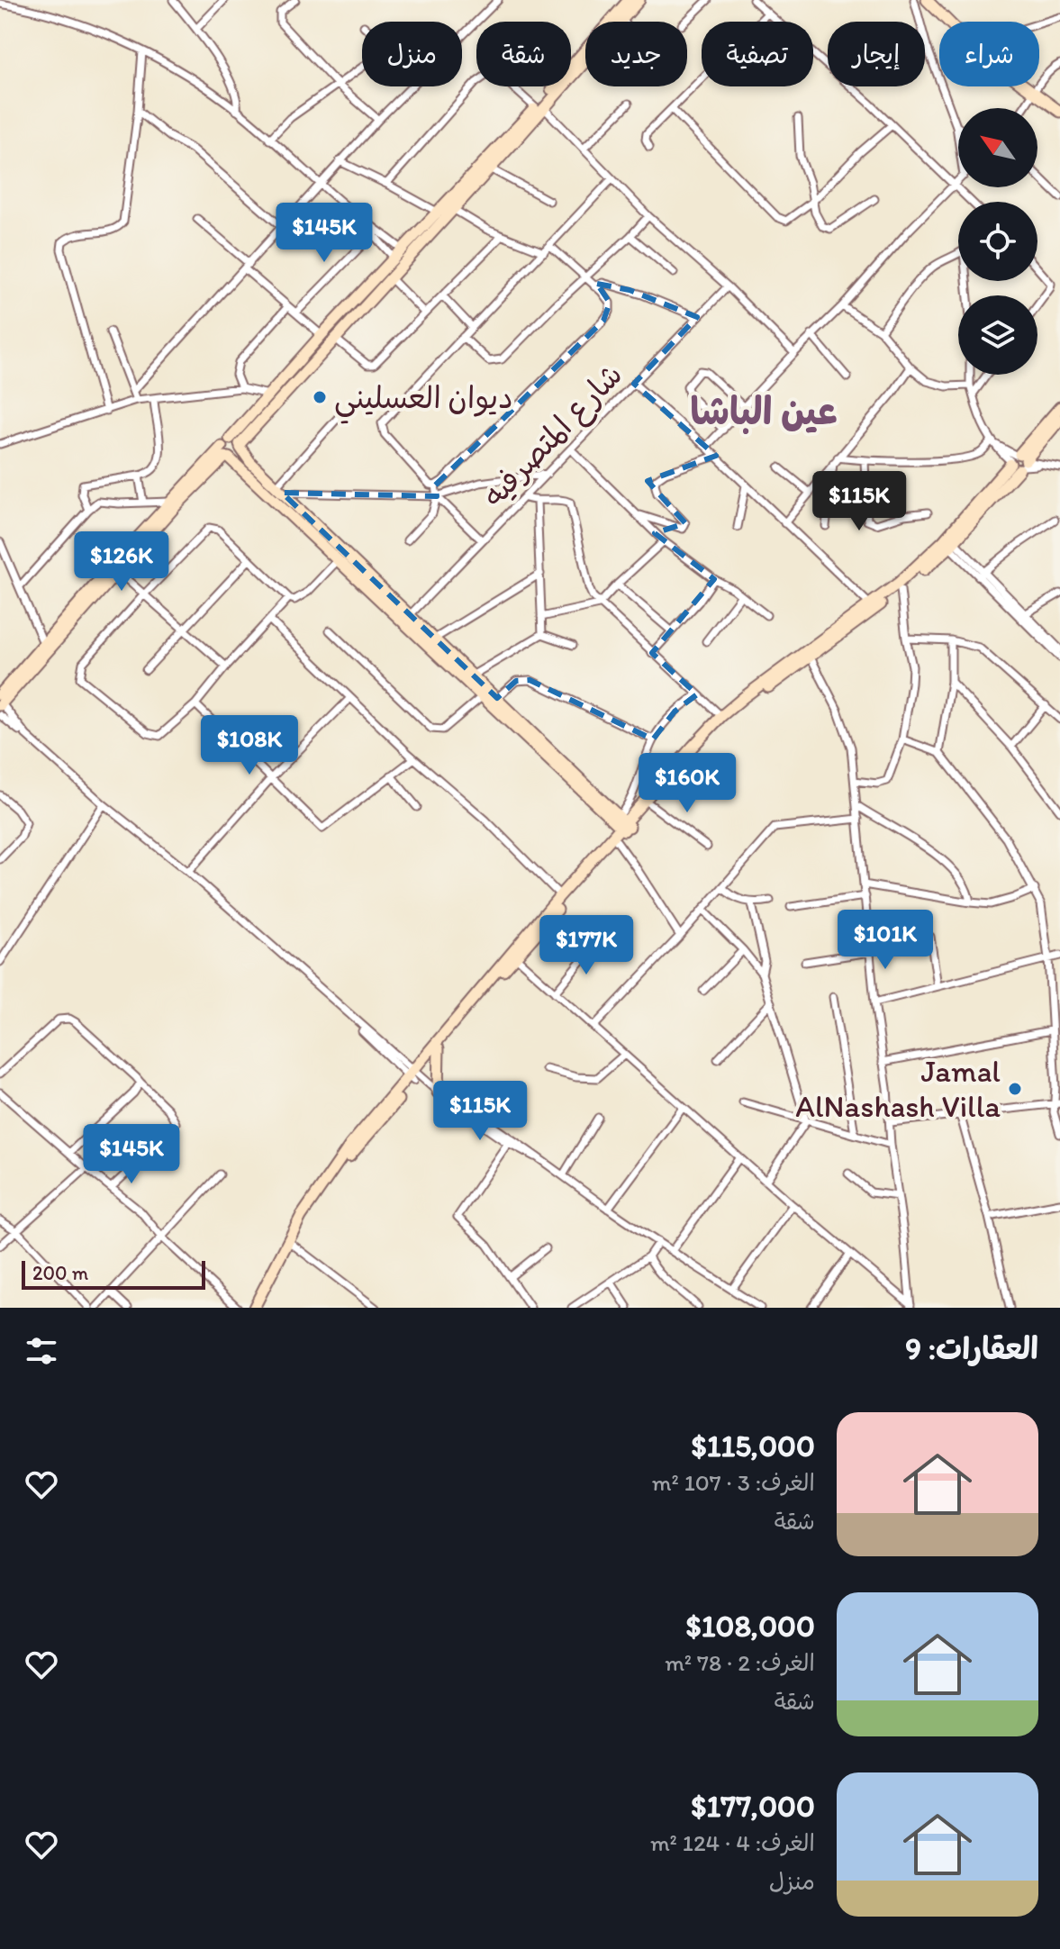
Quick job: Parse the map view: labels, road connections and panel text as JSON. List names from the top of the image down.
{
  "streets": {
    "street": ["شارع المتصرفيه"]
  },
  "districts": ["عين الباشا"],
  "places": ["ديوان العسليني", "Jamal AlNashash Villa"],
  "scale_bar": "200 m",
  "north": "top left",
  "page": {
    "chip": [
      "شراء",
      "إيجار",
      "تصفية",
      "جديد",
      "شقة",
      "منزل"
    ],
    "price": [
      "$145K",
      "$115K",
      "$126K",
      "$108K",
      "$160K",
      "$101K",
      "$177K",
      "$115K",
      "$145K"
    ],
    "scale": "200 m",
    "heading": "العقارات: 9",
    "list": [
      {
        "name": "$115,000",
        "note": "الغرف: 3 · 107 m² · شقة"
      },
      {
        "name": "$108,000",
        "note": "الغرف: 2 · 78 m² · شقة"
      },
      {
        "name": "$177,000",
        "note": "الغرف: 4 · 124 m² · منزل"
      }
    ]
  }
}
